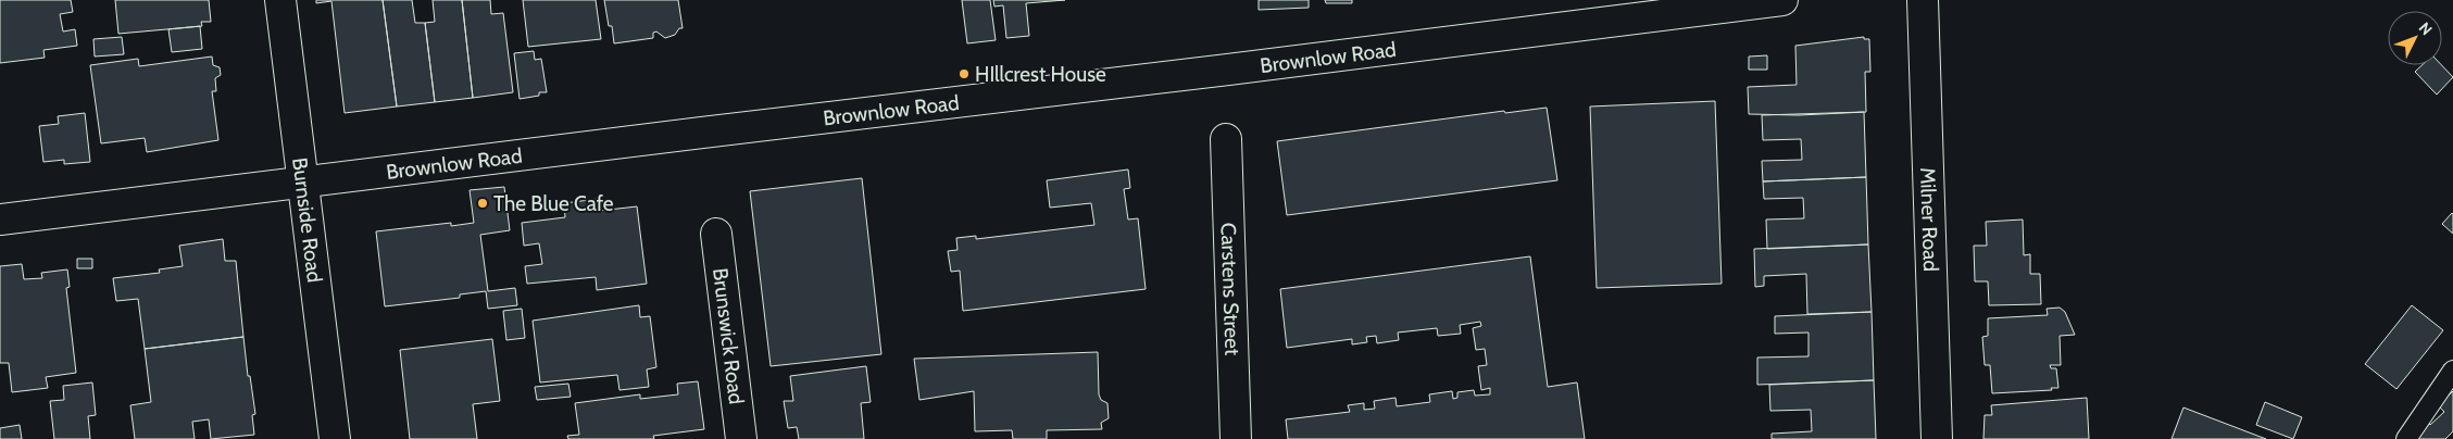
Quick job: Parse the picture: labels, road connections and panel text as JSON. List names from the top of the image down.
{
  "streets": {
    "street": [
      "Brownlow Road",
      "Burnside Road",
      "Milner Road",
      "Carstens Street",
      "Brunswick Road"
    ]
  },
  "crossings": [
    ["Brownlow Road", "Burnside Road"]
  ],
  "places": ["HIllcrest House", "The Blue Cafe"],
  "north": "top right"
}
